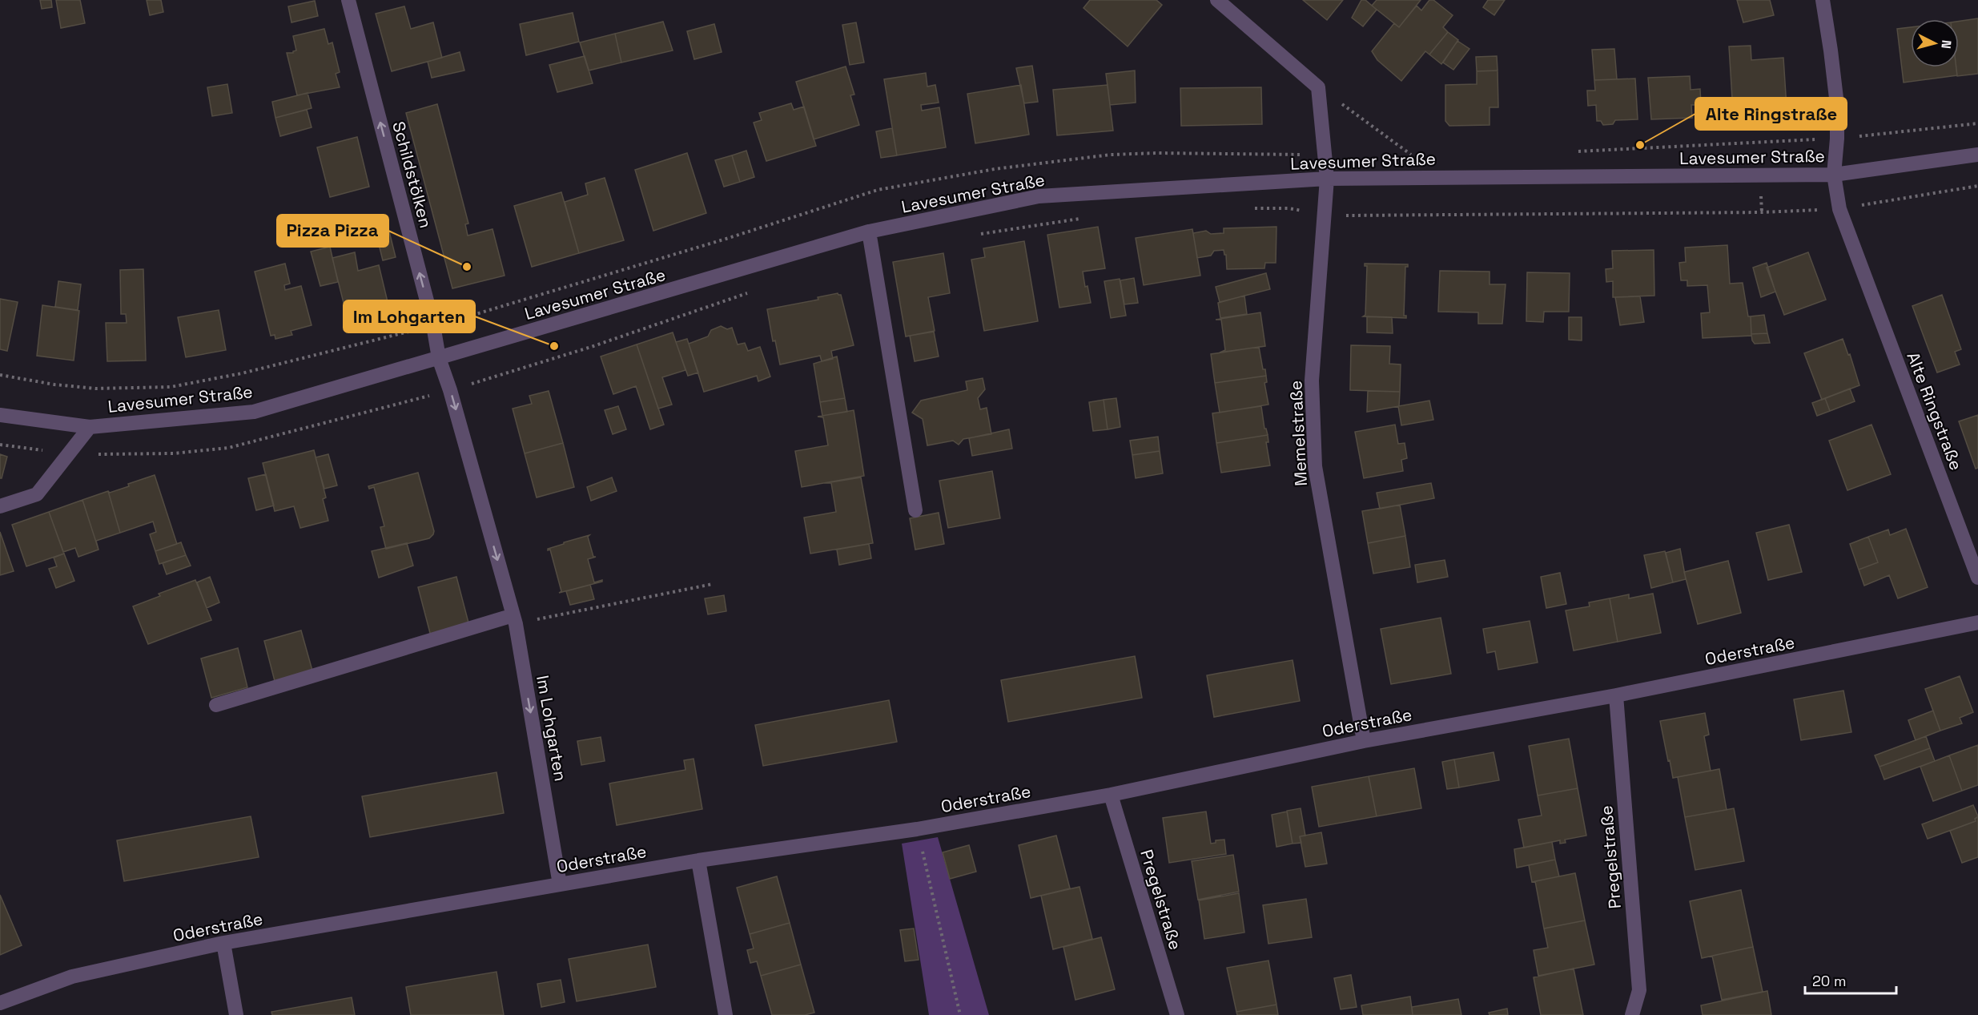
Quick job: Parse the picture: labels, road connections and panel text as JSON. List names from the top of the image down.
{
  "streets": {
    "street": [
      "Lavesumer Straße",
      "Schildstölken",
      "Alte Ringstraße",
      "Memelstraße",
      "Oderstraße",
      "Im Lohgarten",
      "Pregelstraße"
    ]
  },
  "crossings": [
    ["Lavesumer Straße", "Schildstölken"],
    ["Lavesumer Straße", "Alte Ringstraße"],
    ["Lavesumer Straße", "Memelstraße"],
    ["Lavesumer Straße", "Im Lohgarten"],
    ["Schildstölken", "Im Lohgarten"],
    ["Memelstraße", "Oderstraße"],
    ["Oderstraße", "Im Lohgarten"],
    ["Oderstraße", "Pregelstraße"]
  ],
  "one_way": ["Schildstölken", "Im Lohgarten"],
  "places": ["Alte Ringstraße", "Pizza Pizza", "Im Lohgarten"],
  "scale_bar": "20 m",
  "north": "right"
}
